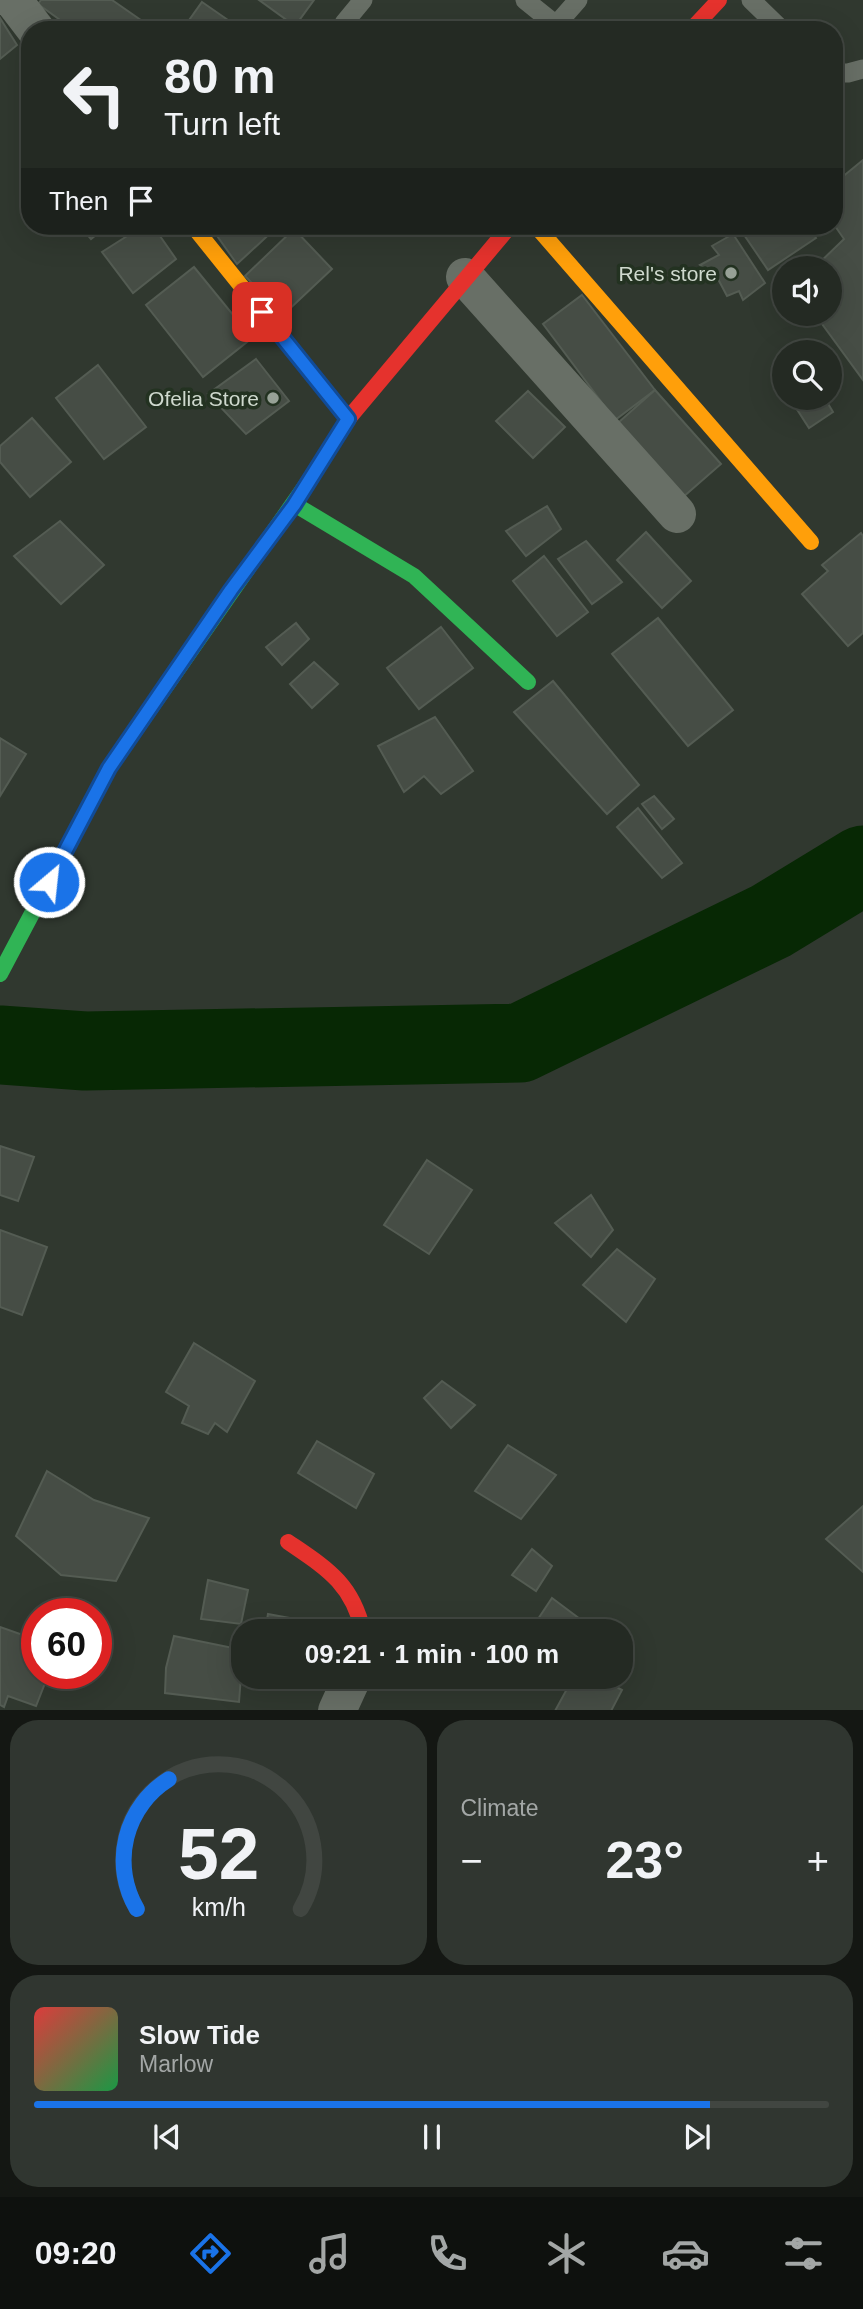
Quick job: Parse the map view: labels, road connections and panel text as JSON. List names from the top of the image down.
{
  "places": ["Rel's store", "Ofelia Store"],
  "page": {
    "turn": ["80 m", "Turn left"],
    "then": "Then",
    "limit": "60",
    "trip": "09:21 · 1 min · 100 m",
    "tile": "Climate",
    "heat": ["−", "23°", "+"],
    "song": ["Slow Tide", "Marlow"],
    "tabs": "09:20",
    "gauge": ["52", "km/h"]
  }
}
